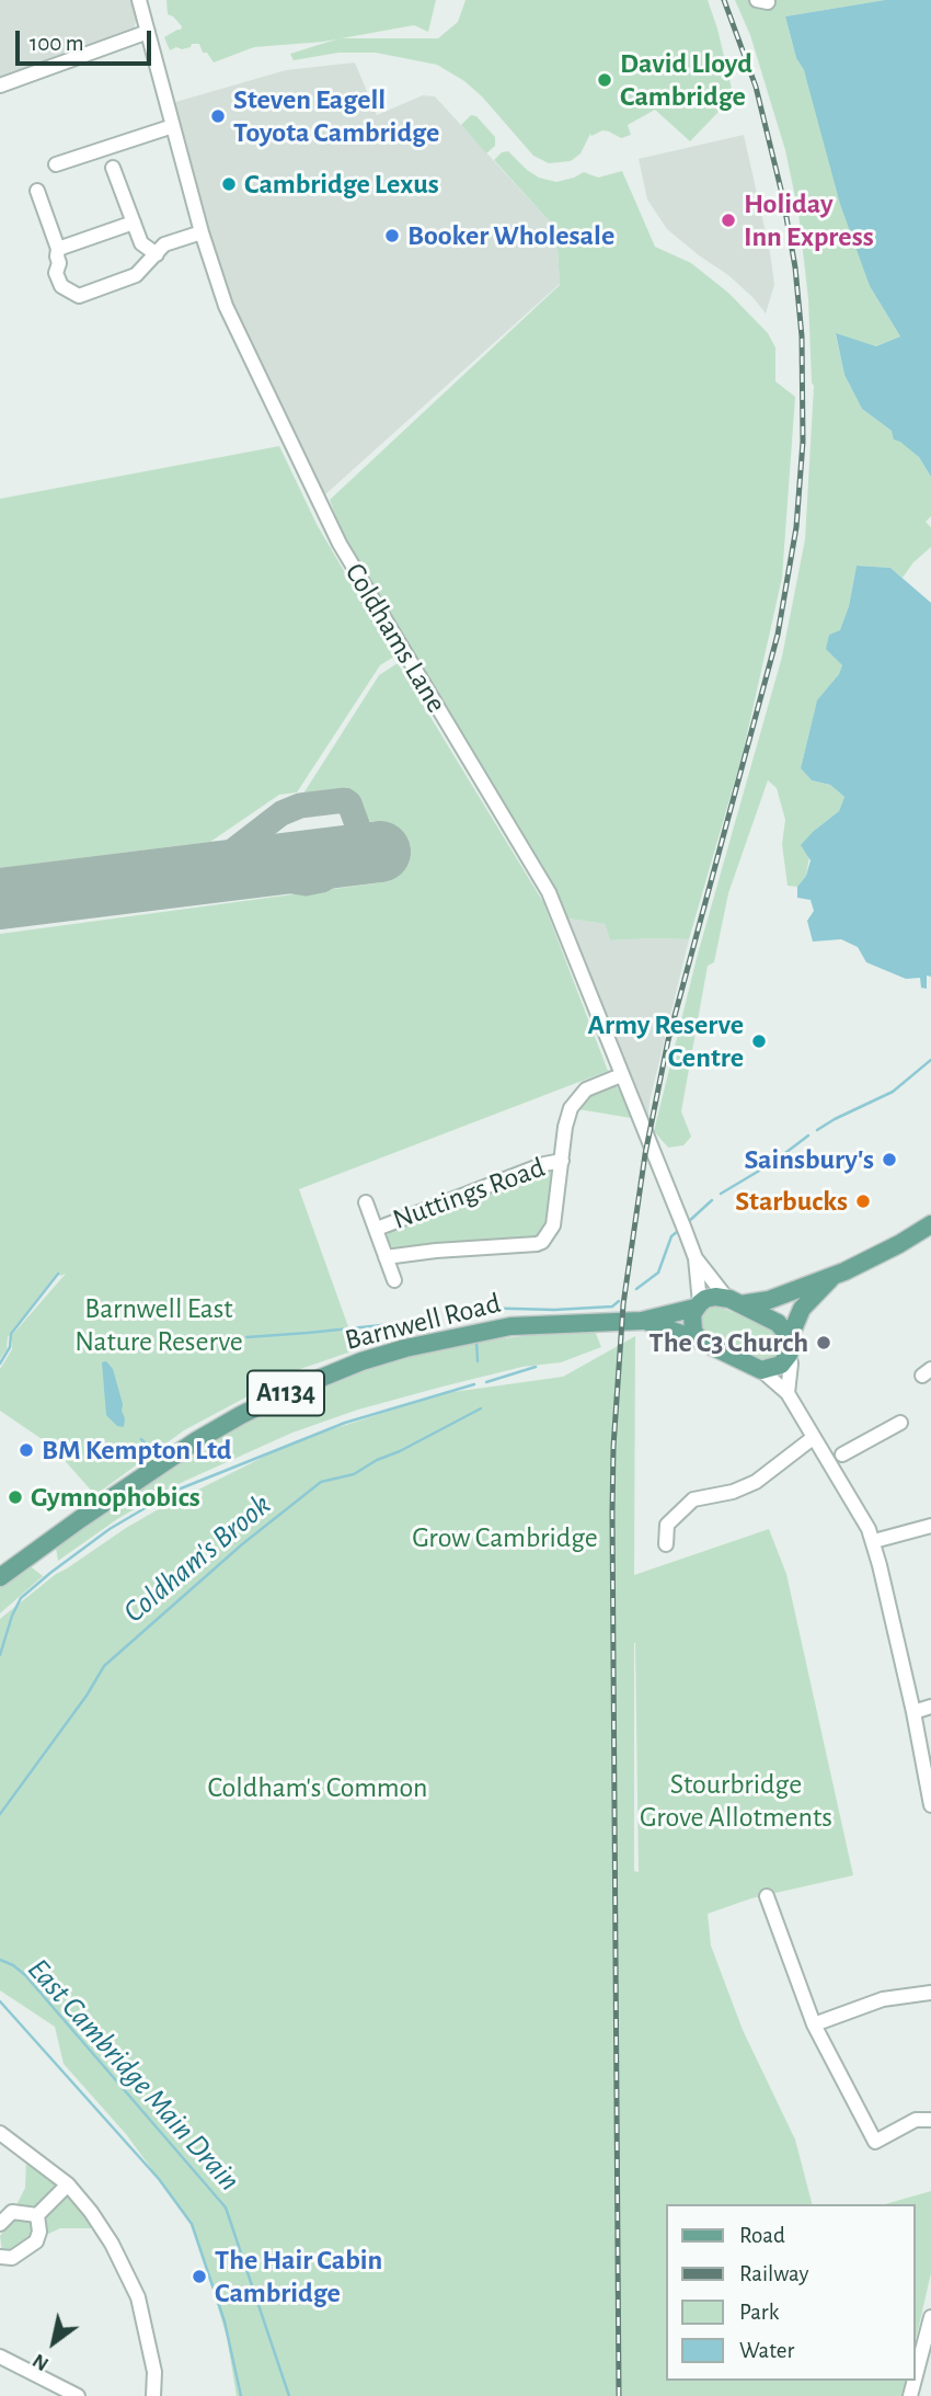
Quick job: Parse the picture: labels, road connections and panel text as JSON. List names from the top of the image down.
{
  "streets": {
    "main road": ["Barnwell Road", "A1134"],
    "street": ["Coldhams Lane", "Nuttings Road"]
  },
  "crossings": [
    ["Coldhams Lane", "Nuttings Road"],
    ["Coldhams Lane", "Barnwell Road"],
    ["Coldhams Lane", "A1134"],
    ["Barnwell Road", "A1134"]
  ],
  "water": ["Coldham's Brook", "East Cambridge Main Drain"],
  "parks": [
    "Barnwell East Nature Reserve",
    "Grow Cambridge",
    "Stourbridge Grove Allotments",
    "Coldham's Common"
  ],
  "places": [
    "David Lloyd Cambridge",
    "Steven Eagell Toyota Cambridge",
    "Cambridge Lexus",
    "Holiday Inn Express",
    "Booker Wholesale",
    "Army Reserve Centre",
    "Sainsbury's",
    "Starbucks",
    "The C3 Church",
    "BM Kempton Ltd",
    "Gymnophobics",
    "The Hair Cabin Cambridge"
  ],
  "legend": [
    "Road",
    "Railway",
    "Park",
    "Water"
  ],
  "scale_bar": "100 m",
  "north": "bottom left"
}
